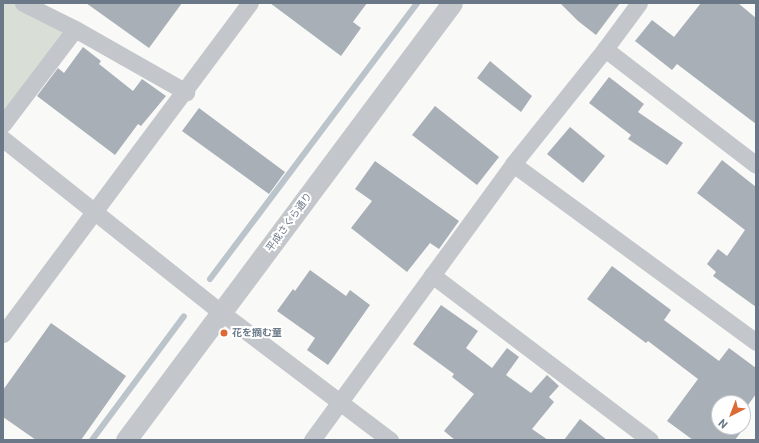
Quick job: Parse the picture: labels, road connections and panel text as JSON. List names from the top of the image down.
{
  "streets": {
    "street": ["平成さくら通り"]
  },
  "places": ["花を摘む童"],
  "north": "bottom left"
}
